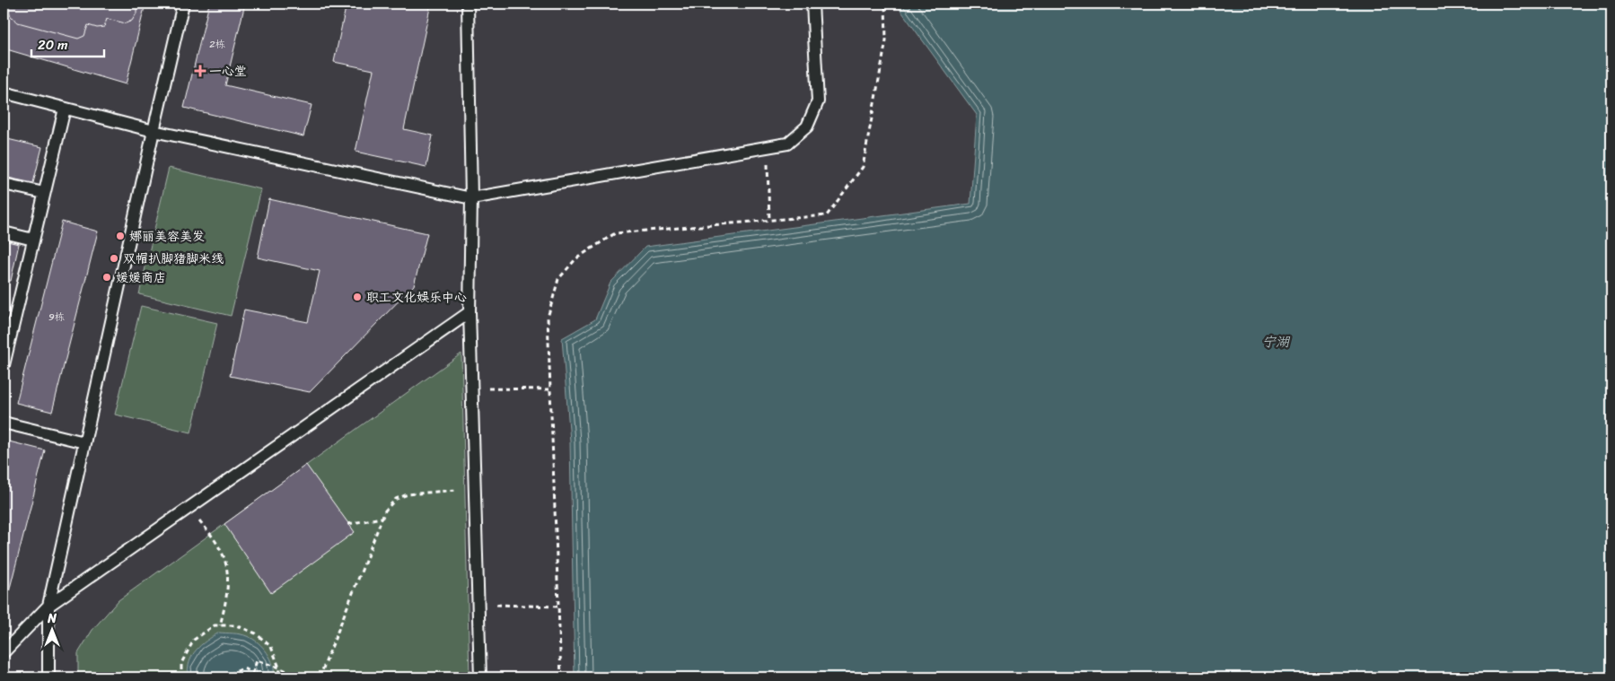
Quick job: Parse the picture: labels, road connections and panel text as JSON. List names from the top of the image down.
{
  "water": ["宁湖"],
  "places": {
    "health": ["一心堂"],
    "other": [
      "娜丽美容美发",
      "双帽扒脚猪脚米线",
      "媛媛商店",
      "职工文化娱乐中心"
    ]
  },
  "house_numbers": ["2栋", "9栋"],
  "scale_bar": "20 m",
  "north": "top"
}
